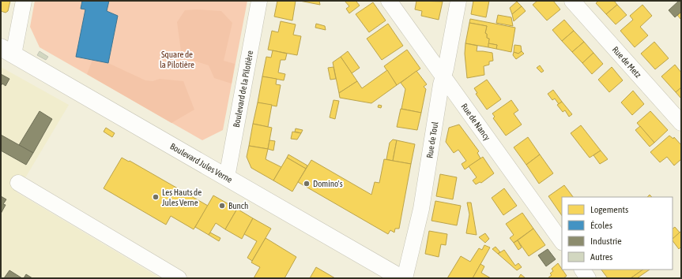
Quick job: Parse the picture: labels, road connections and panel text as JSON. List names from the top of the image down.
{
  "streets": {
    "main road": ["Boulevard Jules Verne"],
    "street": [
      "Rue de Metz",
      "Boulevard de la Pilotière",
      "Rue de Nancy",
      "Rue de Toul"
    ]
  },
  "crossings": [
    ["Boulevard de la Pilotière", "Boulevard Jules Verne"],
    ["Rue de Nancy", "Rue de Toul"]
  ],
  "parks": ["Square de la Pilotière"],
  "places": ["Domino's", "Les Hauts de Jules Verne", "Bunch"],
  "legend": [
    "Logements",
    "Écoles",
    "Industrie",
    "Autres"
  ]
}
